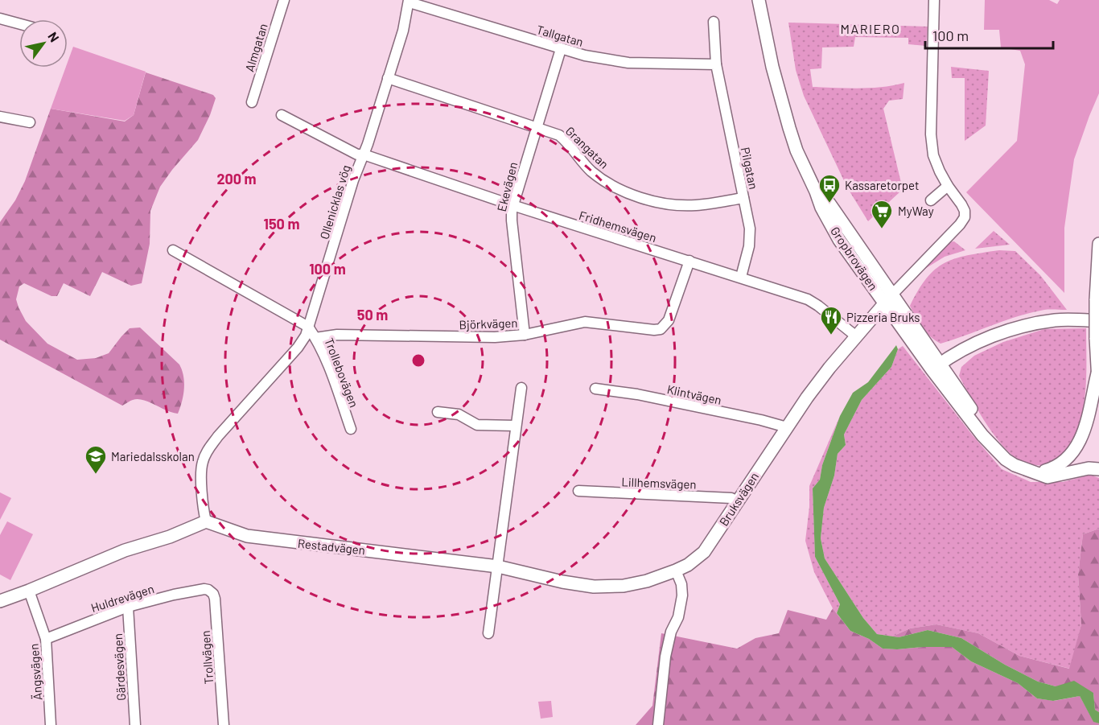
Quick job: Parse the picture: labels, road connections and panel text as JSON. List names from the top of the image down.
{
  "streets": {
    "street": [
      "Tallgatan",
      "Almgatan",
      "Grangatan",
      "Pilgatan",
      "Ekevägen",
      "Ollenicklas vög",
      "Fridhemsvägen",
      "Gropbrovägen",
      "Björkvägen",
      "Trollebovägen",
      "Klintvägen",
      "Lillhemsvägen",
      "Bruksvägen",
      "Restadvägen",
      "Huldrevägen",
      "Trollvägen",
      "Gärdesvägen",
      "Ängsvägen"
    ]
  },
  "crossings": [
    ["Tallgatan", "Pilgatan"],
    ["Tallgatan", "Ekevägen"],
    ["Tallgatan", "Ollenicklas vög"],
    ["Grangatan", "Pilgatan"],
    ["Grangatan", "Ekevägen"],
    ["Grangatan", "Ollenicklas vög"],
    ["Pilgatan", "Fridhemsvägen"],
    ["Ekevägen", "Fridhemsvägen"],
    ["Ekevägen", "Björkvägen"],
    ["Ollenicklas vög", "Fridhemsvägen"],
    ["Ollenicklas vög", "Trollebovägen"],
    ["Ollenicklas vög", "Restadvägen"],
    ["Fridhemsvägen", "Björkvägen"],
    ["Fridhemsvägen", "Bruksvägen"],
    ["Gropbrovägen", "Bruksvägen"],
    ["Björkvägen", "Trollebovägen"],
    ["Klintvägen", "Bruksvägen"],
    ["Lillhemsvägen", "Bruksvägen"],
    ["Bruksvägen", "Restadvägen"],
    ["Huldrevägen", "Trollvägen"],
    ["Huldrevägen", "Gärdesvägen"],
    ["Huldrevägen", "Ängsvägen"]
  ],
  "districts": ["MARIERO"],
  "places": {
    "bus stop": ["Kassaretorpet"],
    "supermarket": ["MyWay"],
    "restaurant": ["Pizzeria Bruks"],
    "school or university": ["Mariedalsskolan"]
  },
  "scale_bar": "100 m",
  "north": "top right",
  "rings": [
    "200 m",
    "150 m",
    "100 m",
    "50 m"
  ]
}
